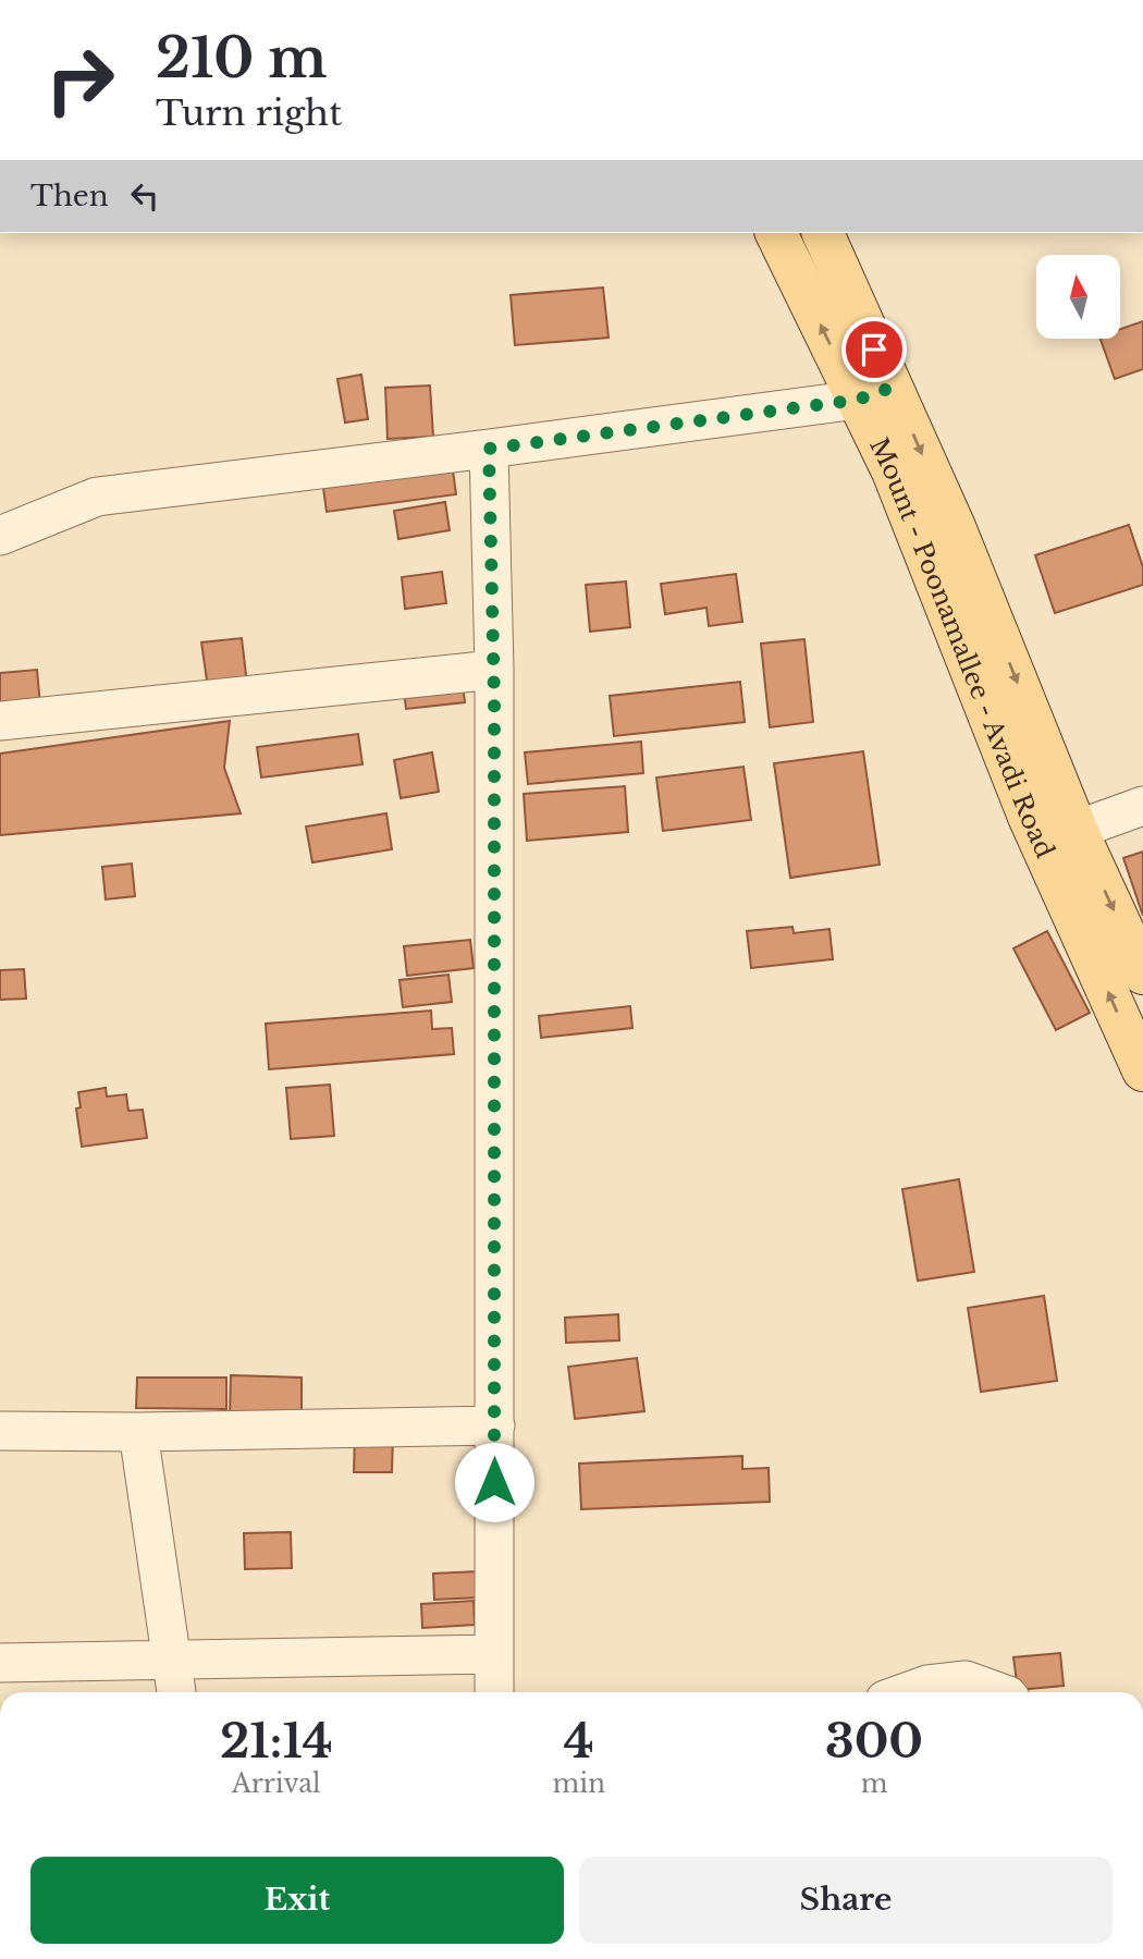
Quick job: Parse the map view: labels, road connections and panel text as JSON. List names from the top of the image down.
{
  "streets": {
    "main road": ["Mount - Poonamallee - Avadi Road"]
  },
  "north": "top",
  "page": {
    "turn": ["210 m", "Turn right"],
    "then": "Then",
    "eta": [
      "21:14",
      "Arrival",
      "4",
      "min",
      "300",
      "m"
    ],
    "buttons": ["Exit", "Share"]
  }
}
